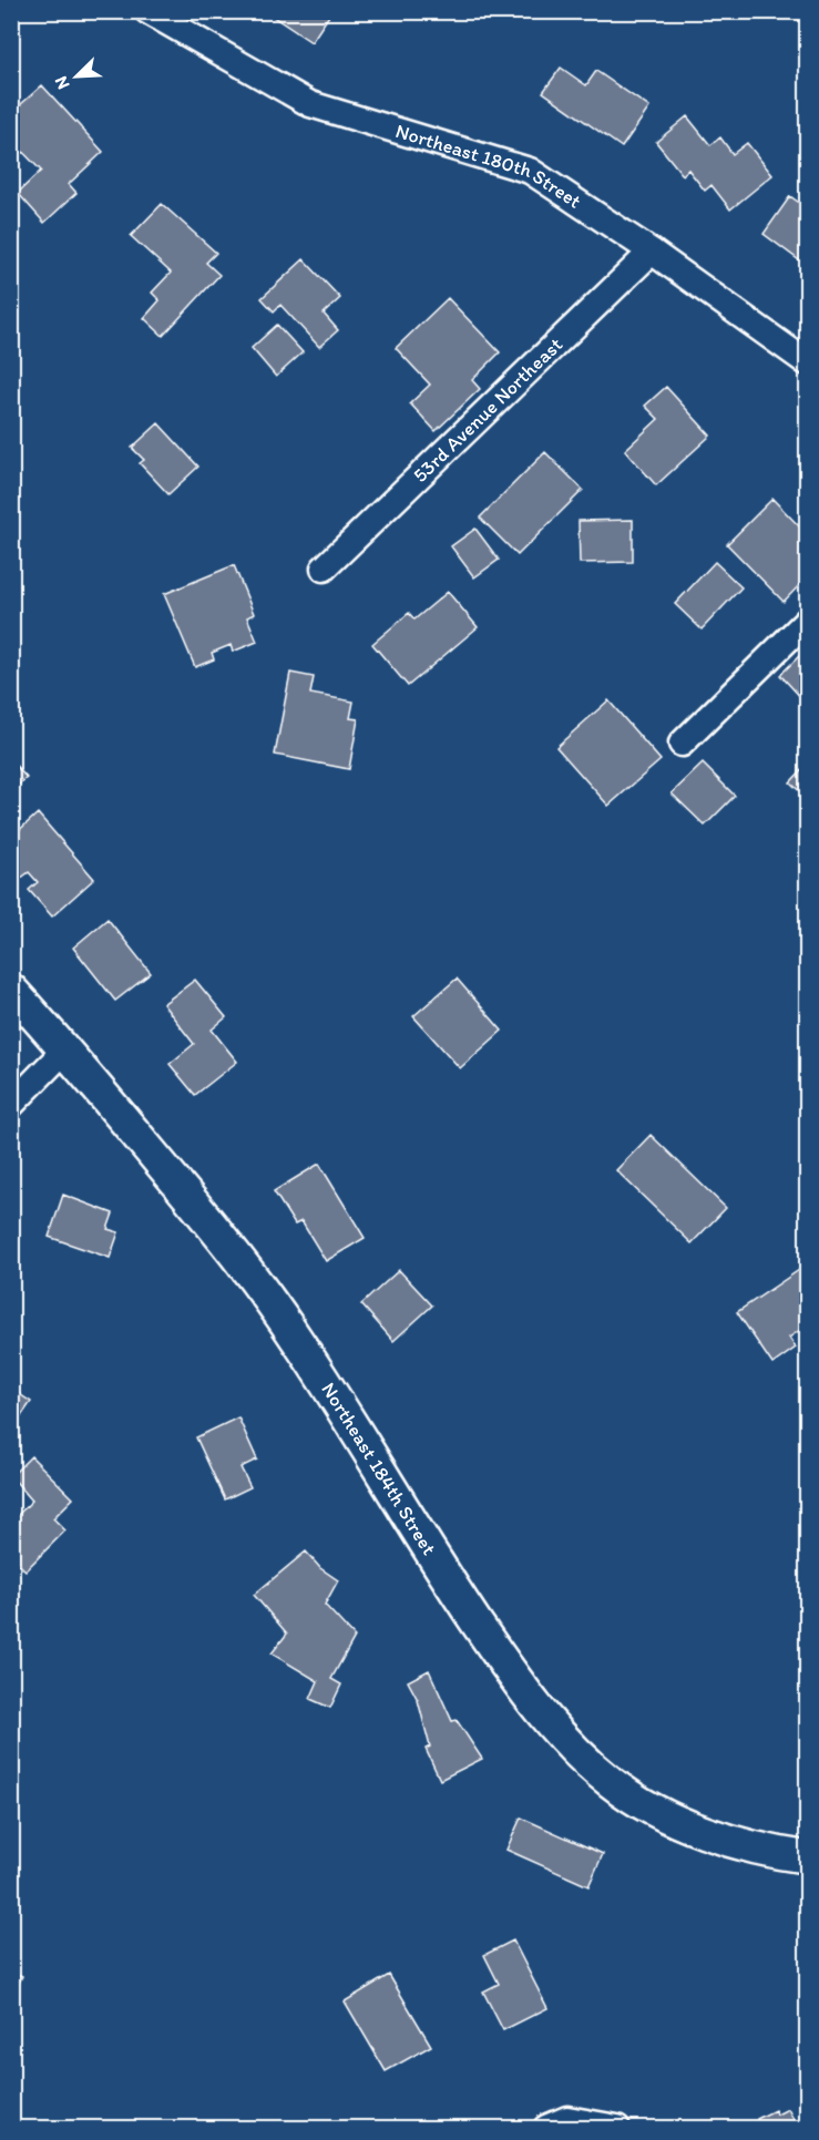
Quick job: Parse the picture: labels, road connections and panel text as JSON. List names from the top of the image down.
{
  "streets": {
    "street": ["Northeast 180th Street", "53rd Avenue Northeast", "Northeast 184th Street"]
  },
  "crossings": [
    ["Northeast 180th Street", "53rd Avenue Northeast"]
  ],
  "north": "bottom left"
}
